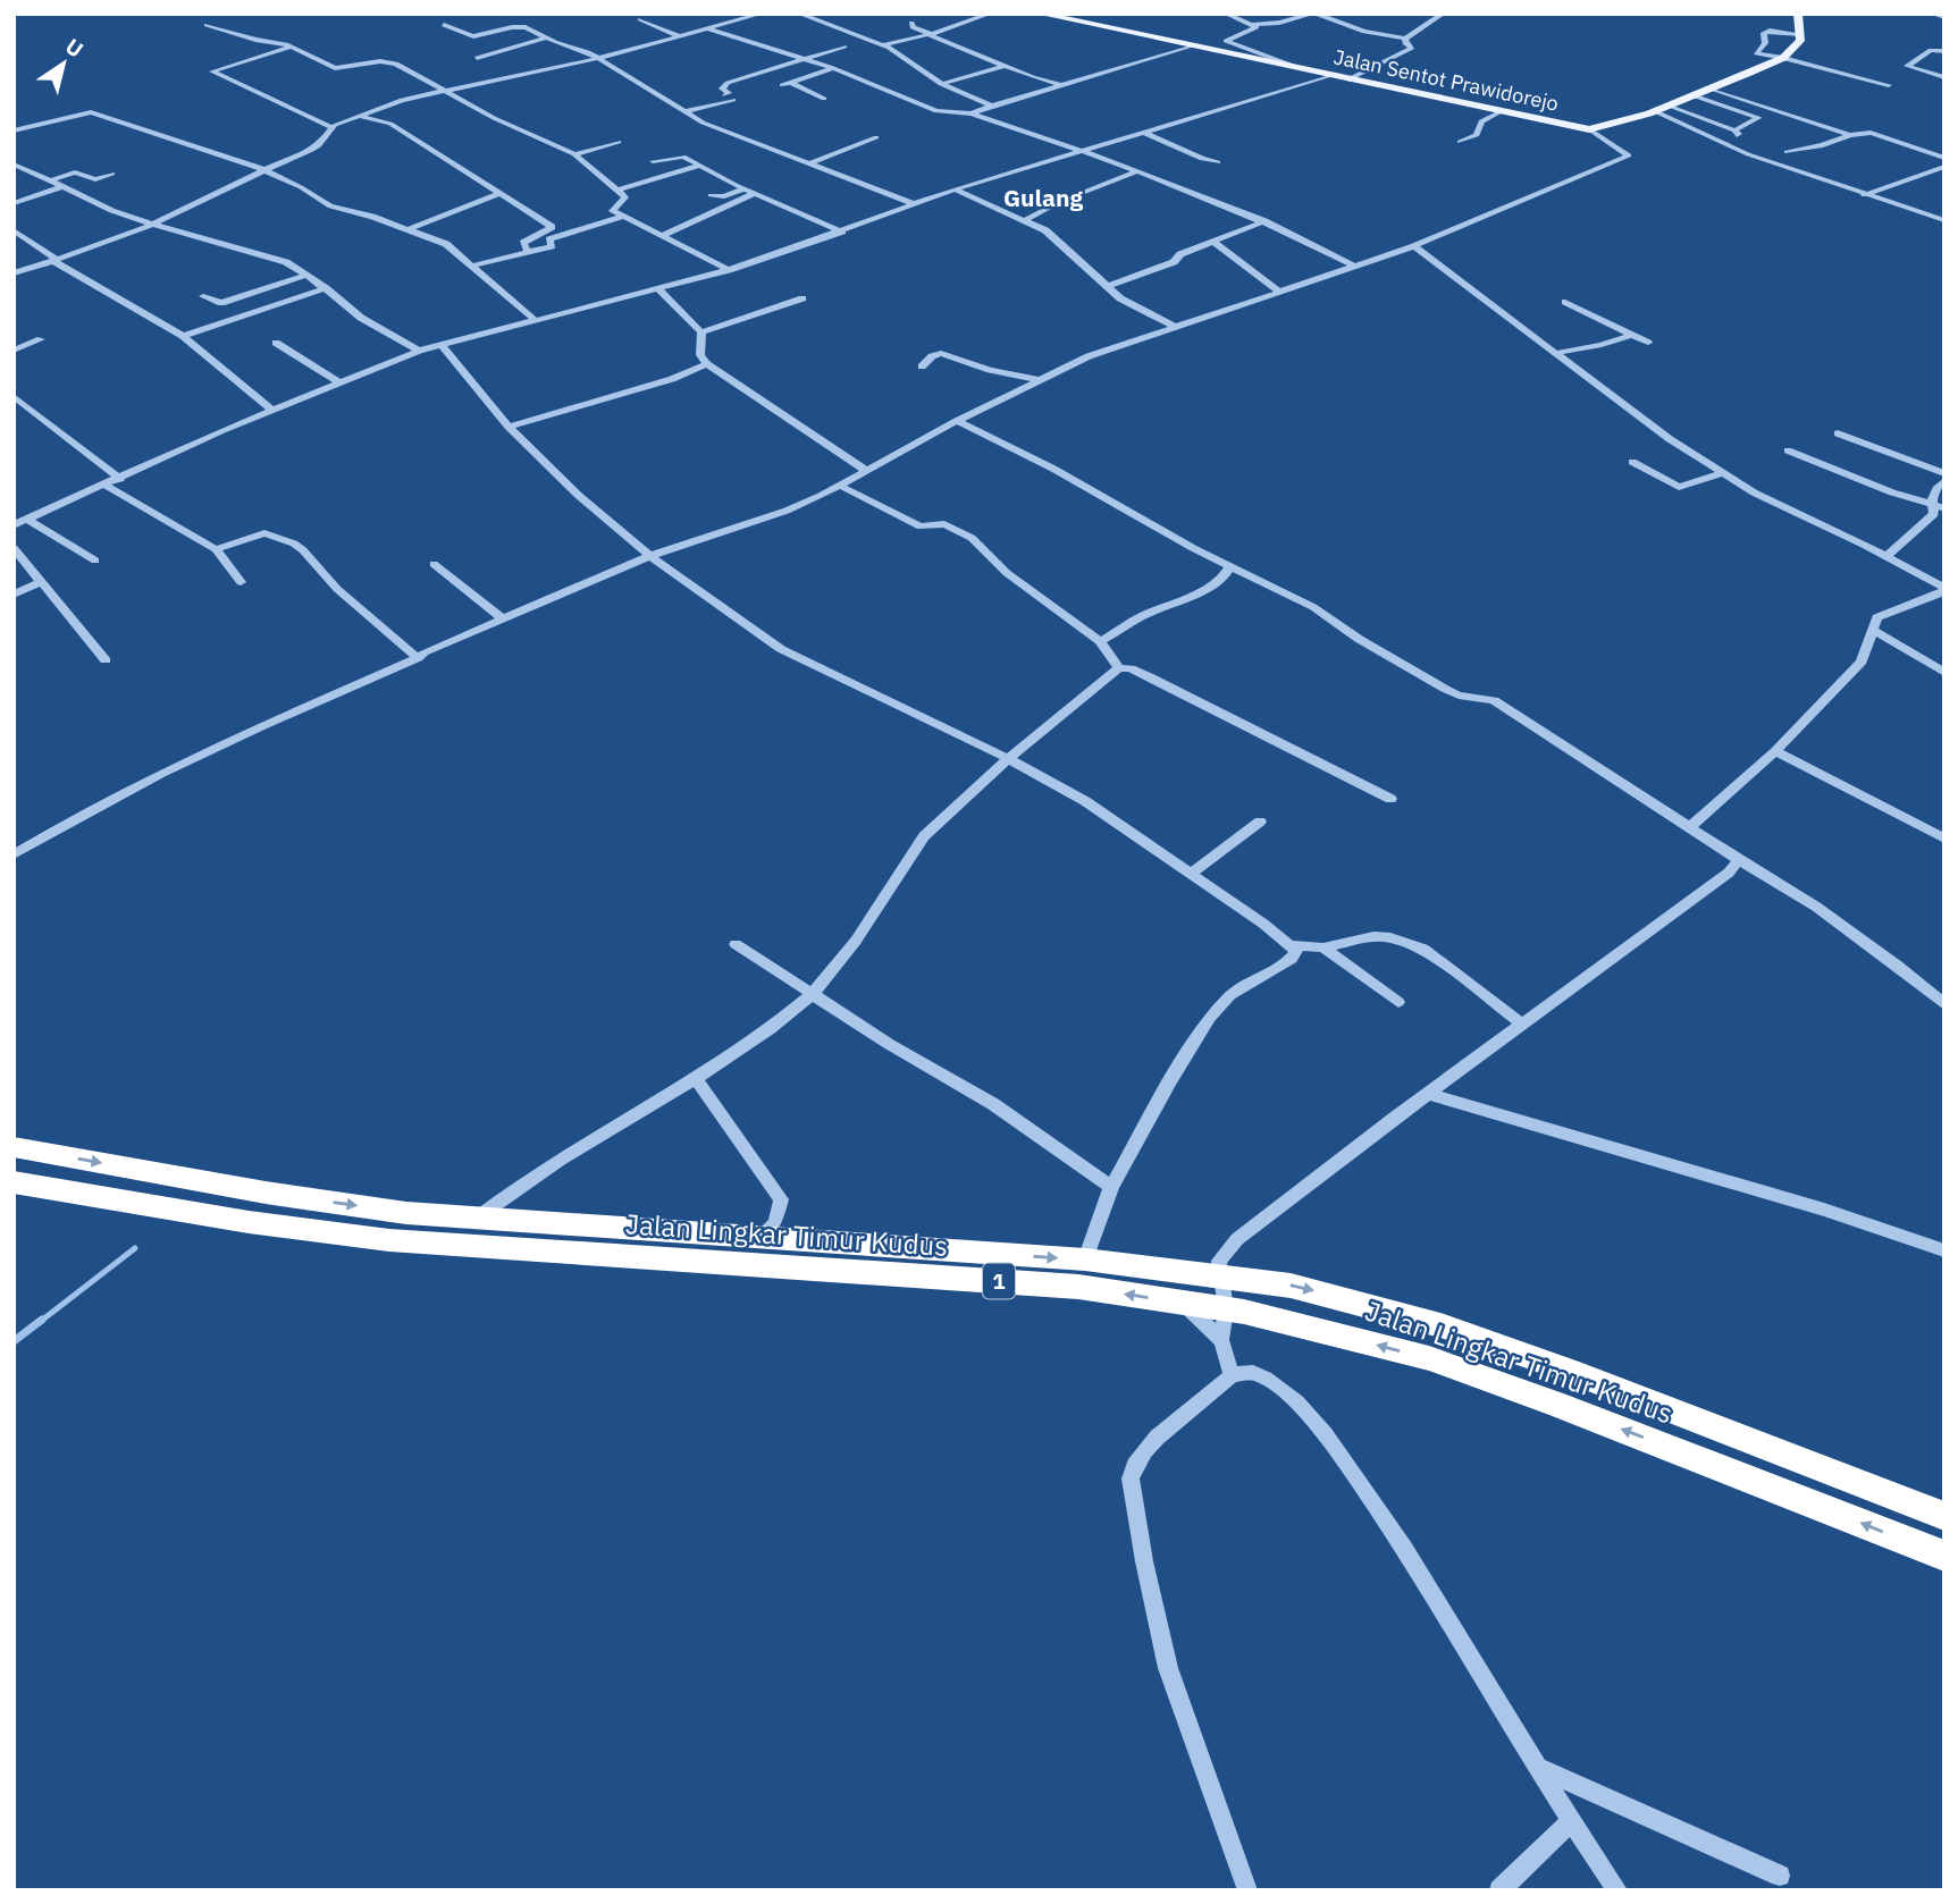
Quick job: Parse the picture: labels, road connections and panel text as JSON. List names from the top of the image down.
{
  "streets": {
    "highway": ["Jalan Lingkar Timur Kudus", "1"],
    "main road": ["Jalan Sentot Prawidorejo"]
  },
  "districts": ["Gulang"],
  "north": "top right"
}
